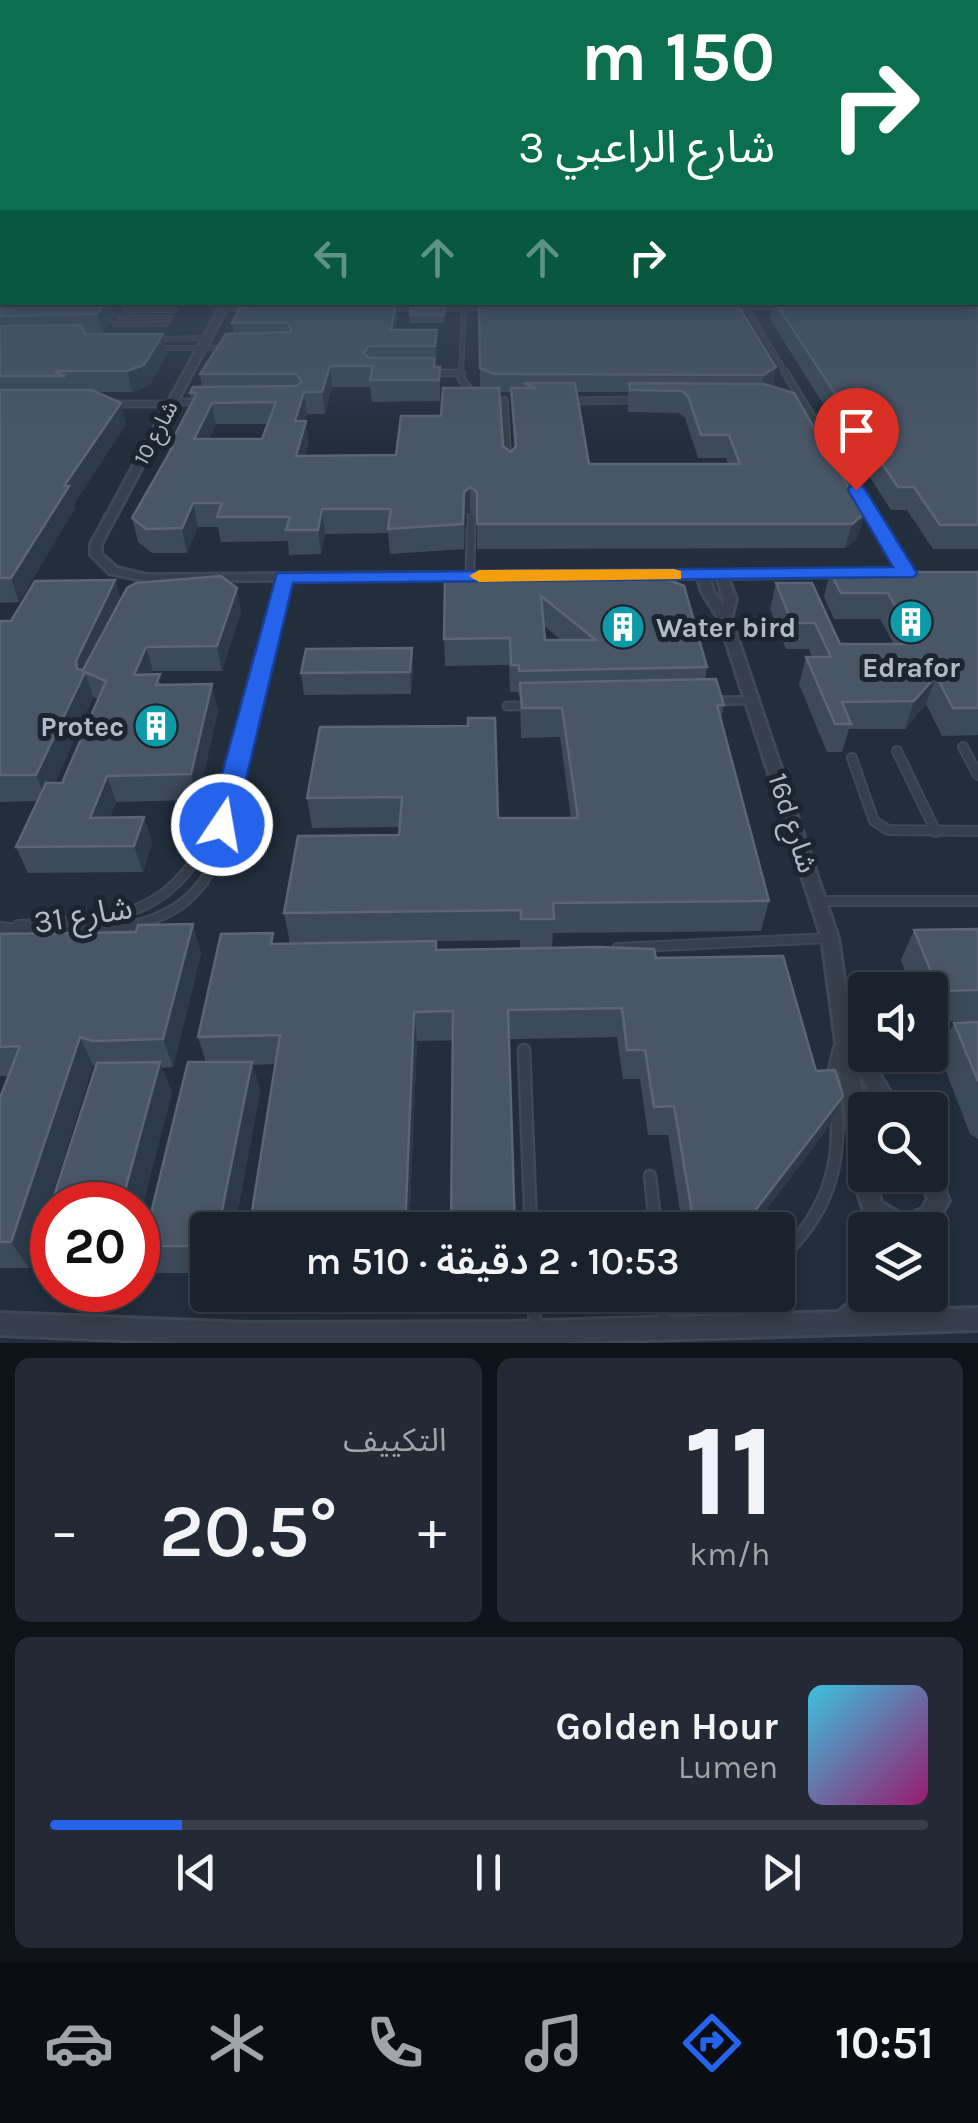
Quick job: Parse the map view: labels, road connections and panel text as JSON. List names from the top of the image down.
{
  "streets": {
    "street": ["شارع 10", "16d شارع"],
    "lane": ["شارع 31"]
  },
  "places": {
    "building": ["Edrafor", "Water bird", "Protec"]
  },
  "page": {
    "turn": ["150 m", "شارع الراعبي 3"],
    "limit": "20",
    "trip": "10:53 · 2 دقيقة · 510 m",
    "tile": [
      ["11", "km/h"],
      "التكييف"
    ],
    "heat": ["−", "20.5°", "+"],
    "song": ["Golden Hour", "Lumen"],
    "tabs": "10:51"
  }
}
